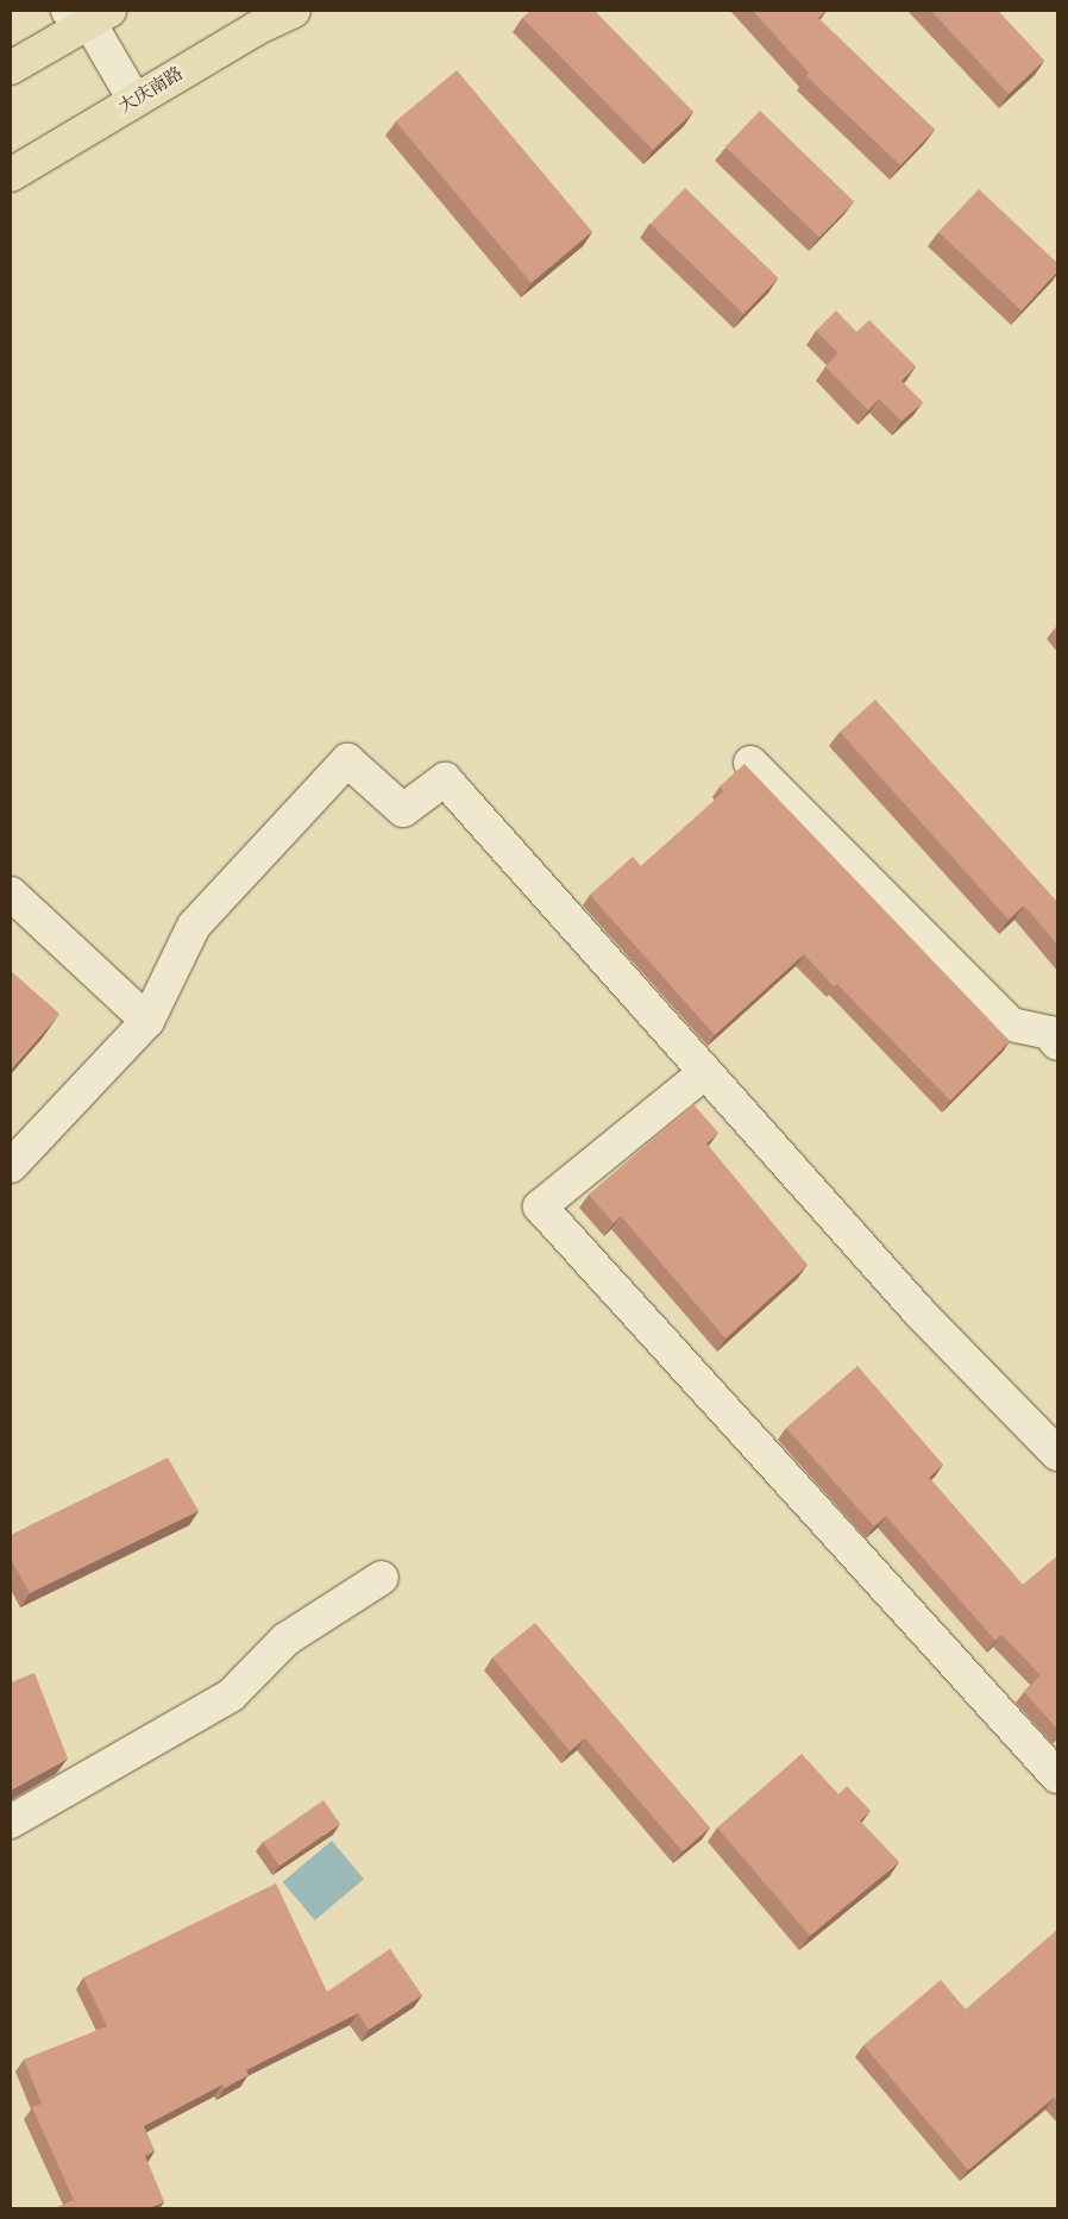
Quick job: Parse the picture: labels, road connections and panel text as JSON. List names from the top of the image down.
{
  "streets": {
    "main road": ["大庆南路"]
  }
}
